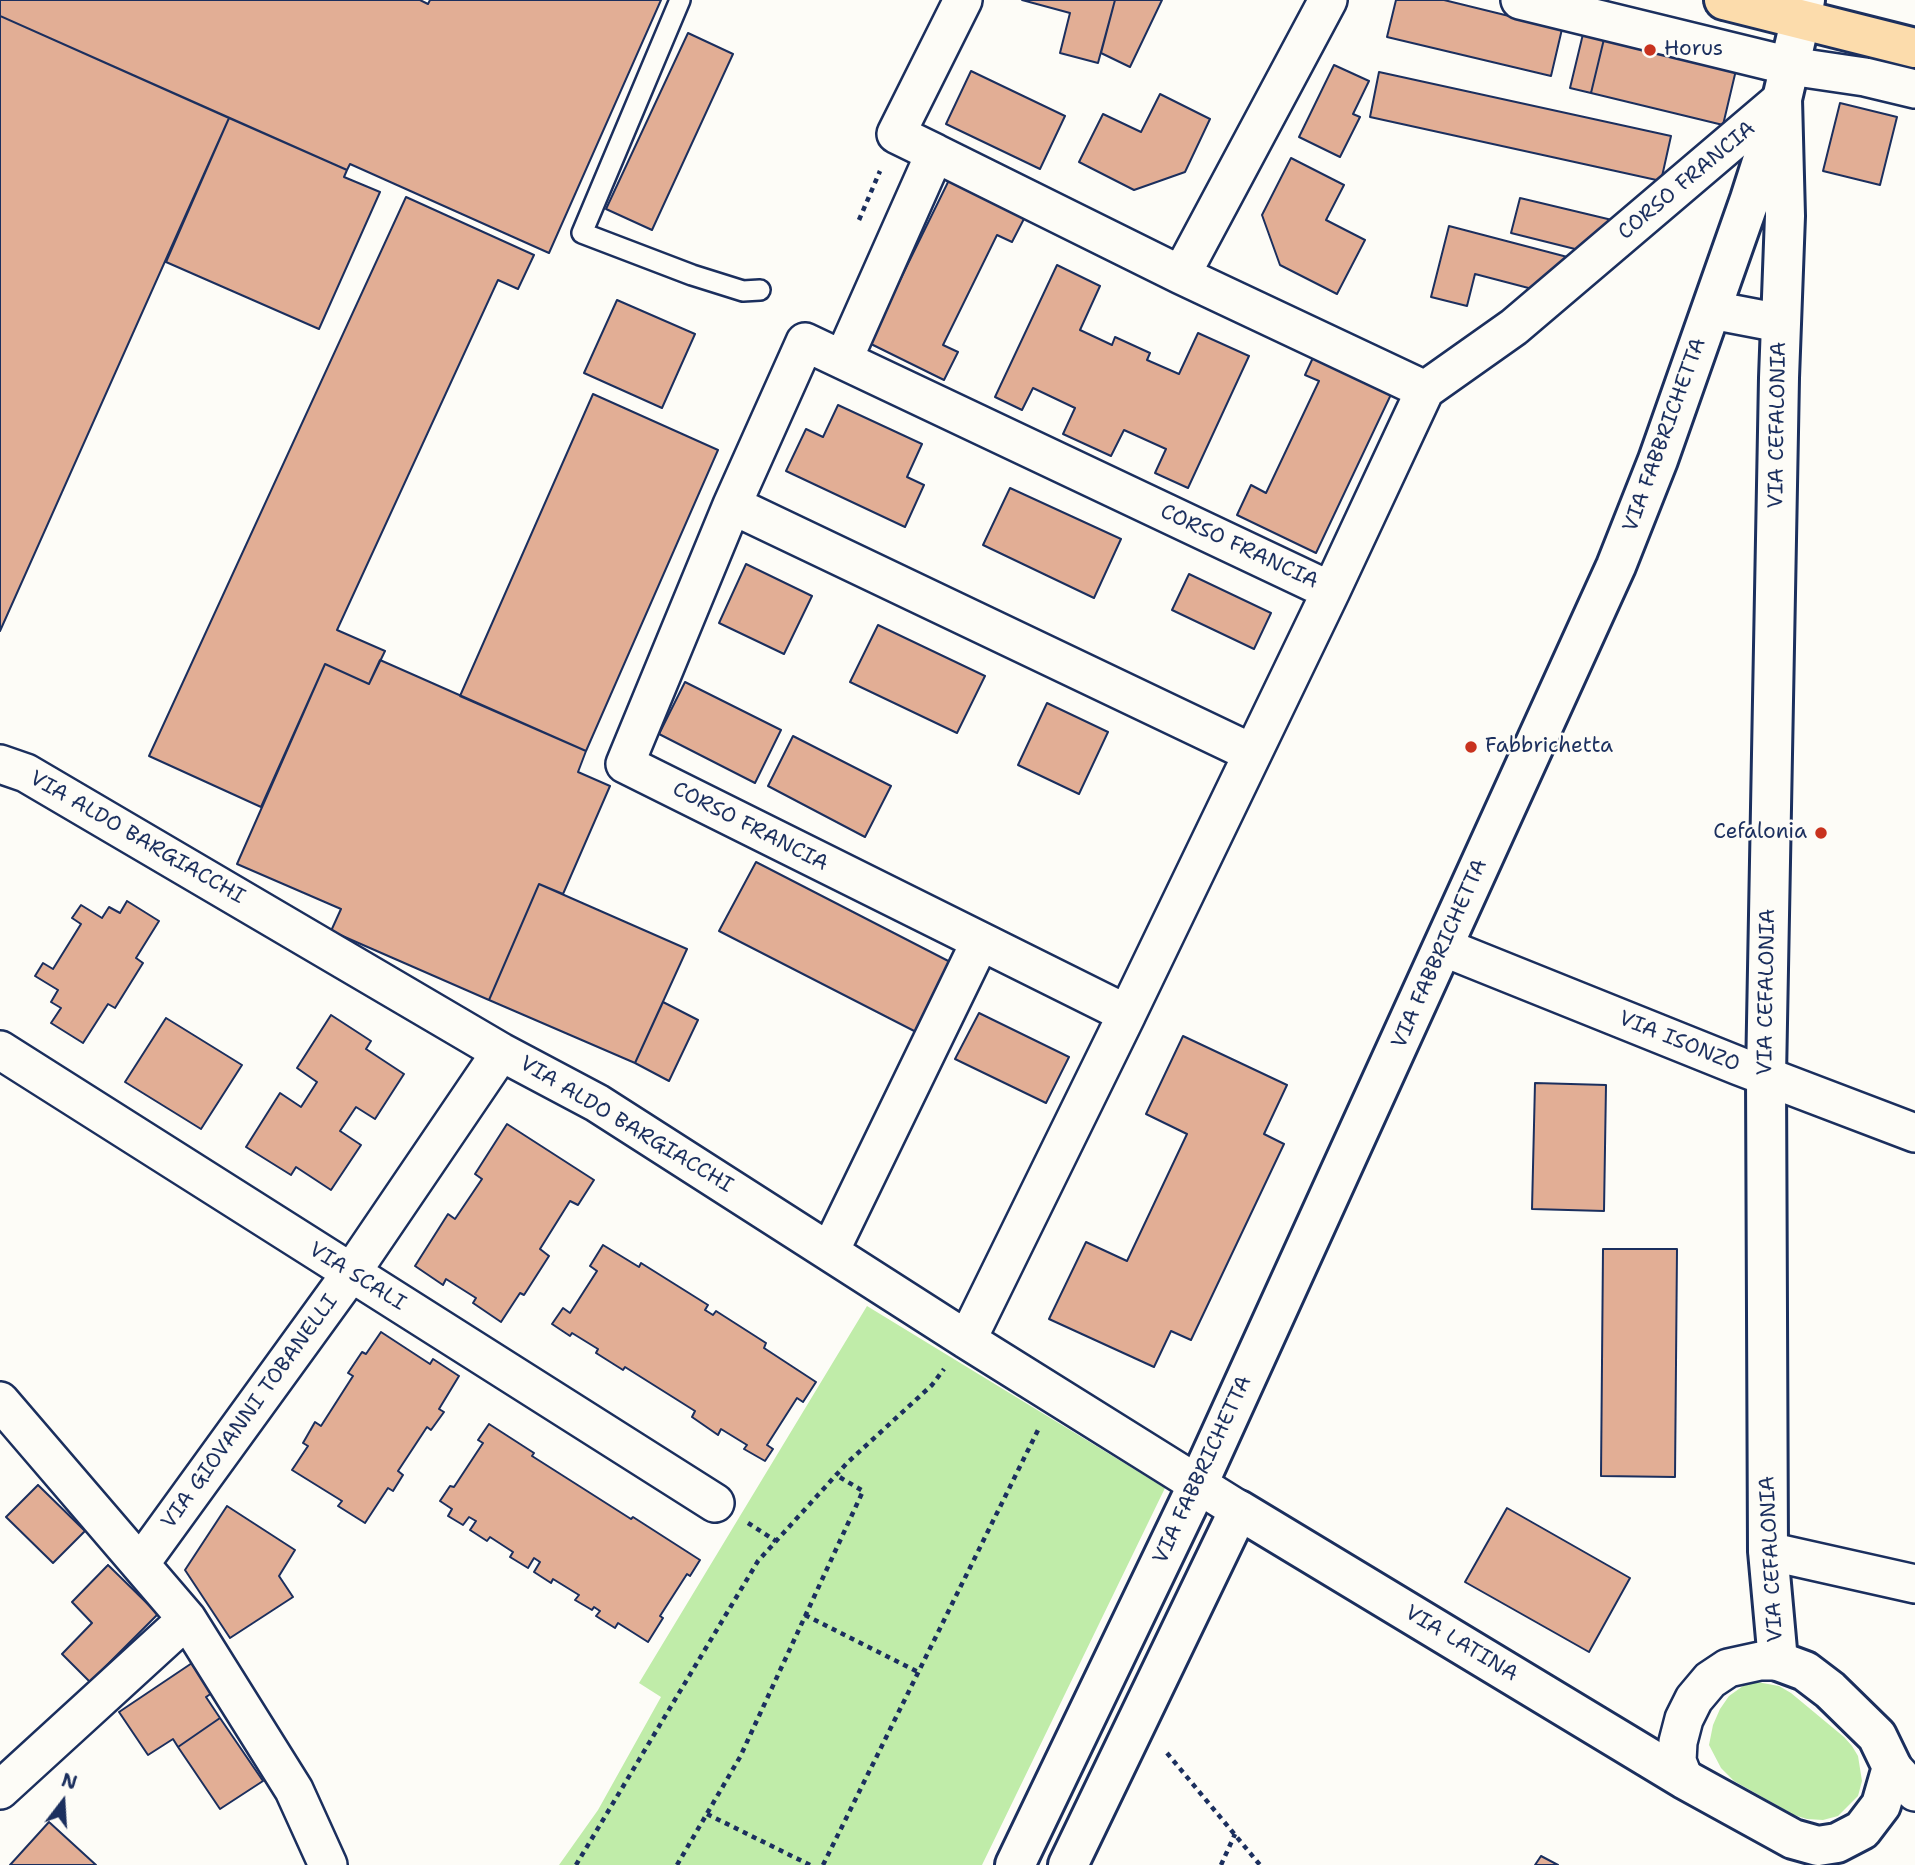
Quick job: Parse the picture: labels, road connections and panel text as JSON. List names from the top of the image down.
{
  "streets": {
    "street": [
      "CORSO FRANCIA",
      "VIA CEFALONIA",
      "VIA FABBRICHETTA",
      "VIA ALDO BARGIACCHI",
      "VIA ISONZO",
      "VIA SCALI",
      "VIA GIOVANNI TOBANELLI",
      "VIA LATINA"
    ]
  },
  "crossings": [
    ["CORSO FRANCIA", "VIA CEFALONIA"],
    ["CORSO FRANCIA", "VIA FABBRICHETTA"],
    ["CORSO FRANCIA", "VIA ALDO BARGIACCHI"],
    ["VIA CEFALONIA", "VIA FABBRICHETTA"],
    ["VIA CEFALONIA", "VIA ISONZO"],
    ["VIA CEFALONIA", "VIA LATINA"],
    ["VIA FABBRICHETTA", "VIA ALDO BARGIACCHI"],
    ["VIA FABBRICHETTA", "VIA ISONZO"],
    ["VIA ALDO BARGIACCHI", "VIA GIOVANNI TOBANELLI"],
    ["VIA ALDO BARGIACCHI", "VIA LATINA"],
    ["VIA SCALI", "VIA GIOVANNI TOBANELLI"]
  ],
  "places": ["Horus", "Fabbrichetta", "Cefalonia"],
  "north": "top"
}
